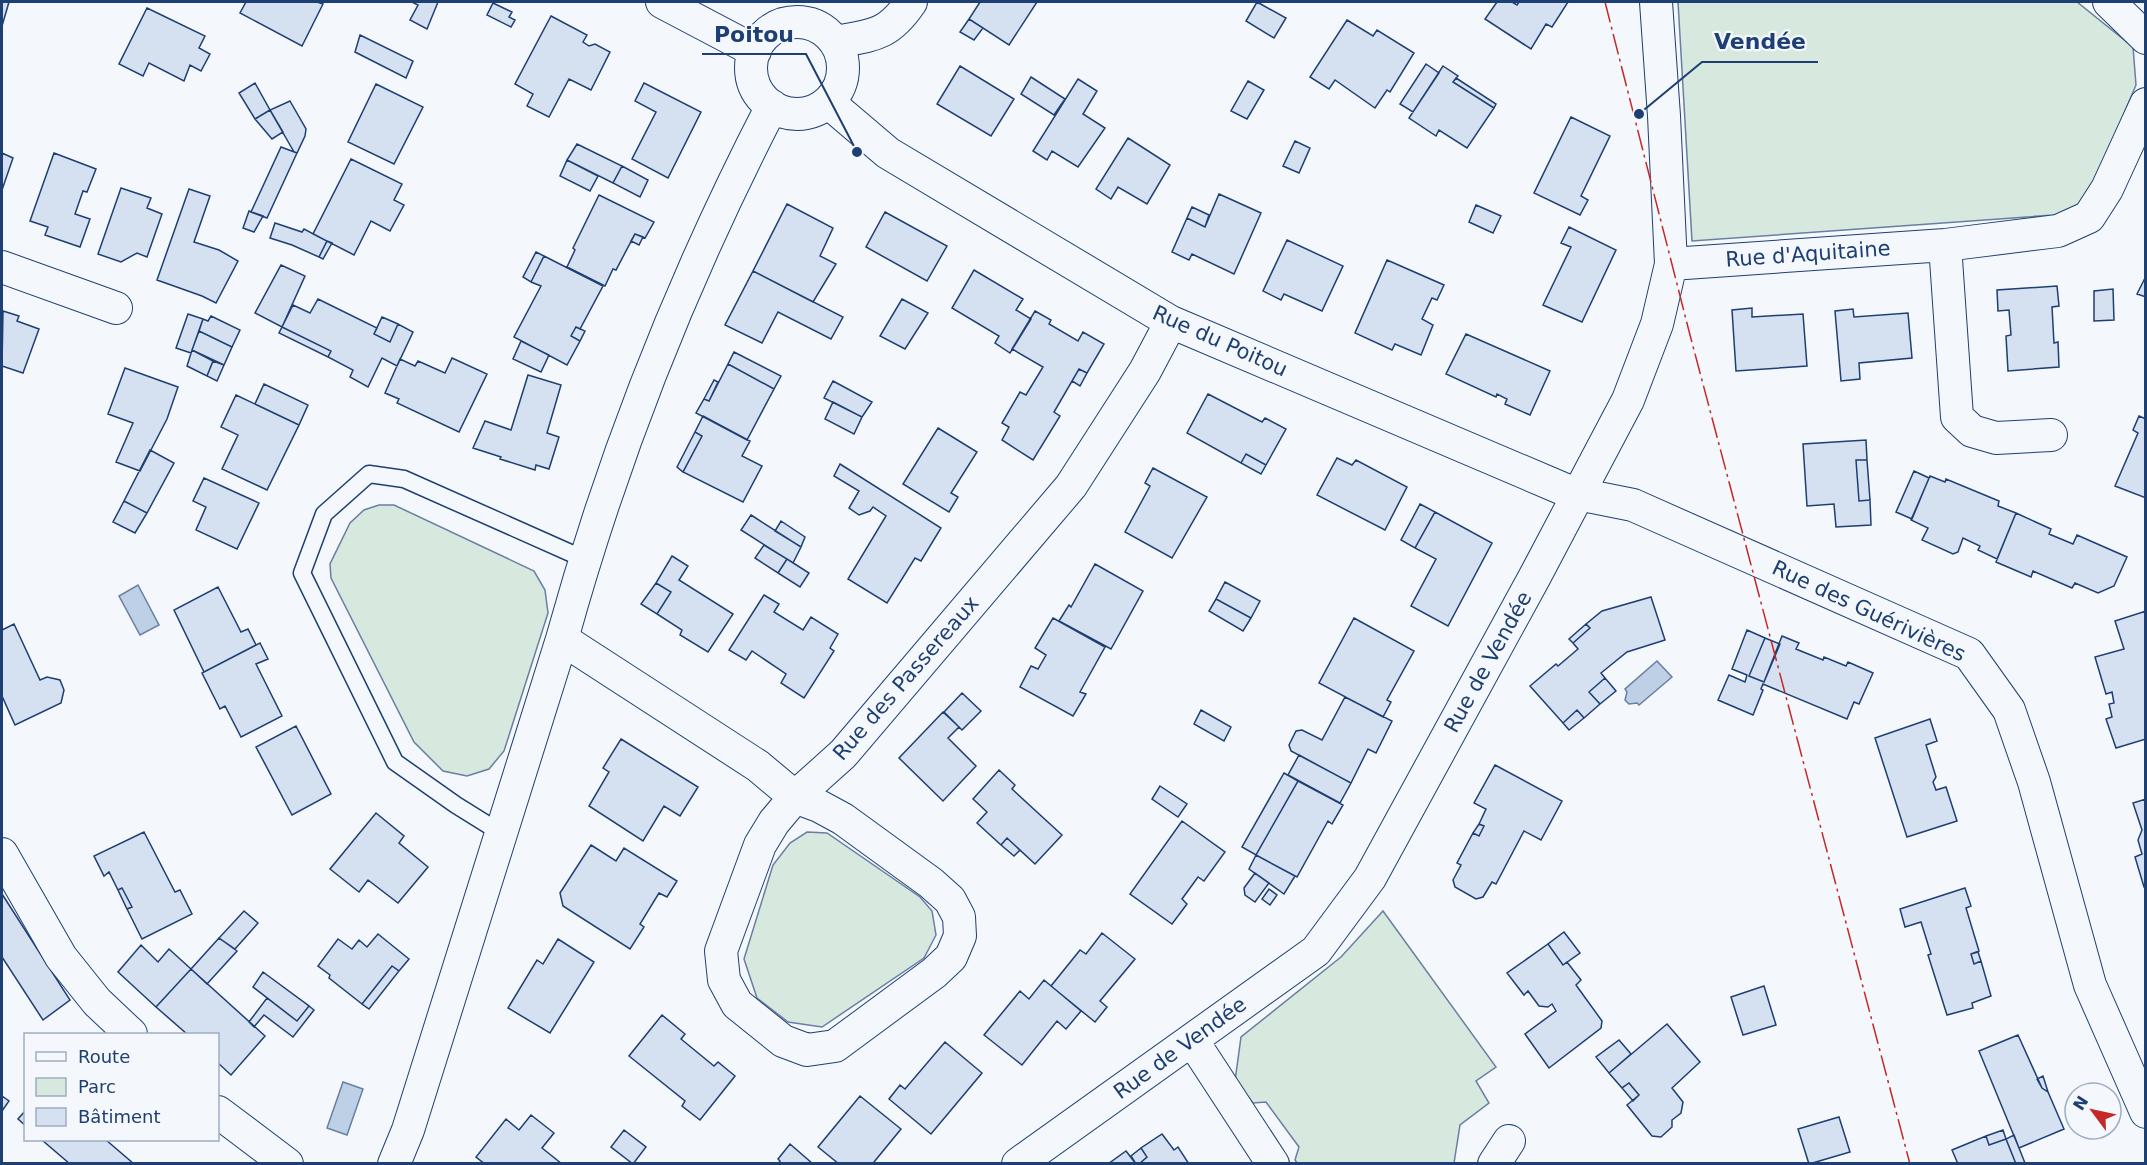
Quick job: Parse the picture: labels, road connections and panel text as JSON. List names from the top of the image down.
{
  "streets": {
    "street": [
      "Rue d'Aquitaine",
      "Rue du Poitou",
      "Rue des Guérivières",
      "Rue de Vendée",
      "Rue des Passereaux"
    ]
  },
  "crossings": [
    ["Rue d'Aquitaine", "Rue de Vendée"],
    ["Rue du Poitou", "Rue des Guérivières"],
    ["Rue du Poitou", "Rue de Vendée"],
    ["Rue du Poitou", "Rue des Passereaux"],
    ["Rue des Guérivières", "Rue de Vendée"]
  ],
  "places": ["Vendée", "Poitou"],
  "legend": ["Route", "Parc", "Bâtiment"],
  "north": "top left"
}
